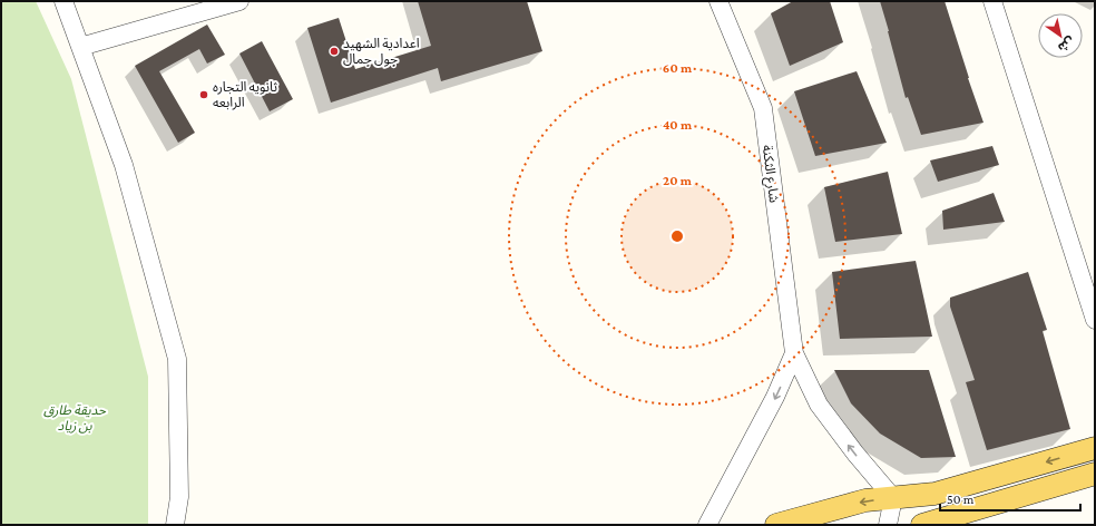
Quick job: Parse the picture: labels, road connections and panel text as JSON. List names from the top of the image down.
{
  "streets": {
    "street": ["شارع الثكنة"]
  },
  "parks": ["حديقة طارق بن زياد"],
  "places": ["اعدادية الشهيد جول جمال", "ثانويه التجاره الرابعه"],
  "scale_bar": "50 m",
  "north": "bottom right",
  "rings": ["60 m", "40 m", "20 m"]
}
